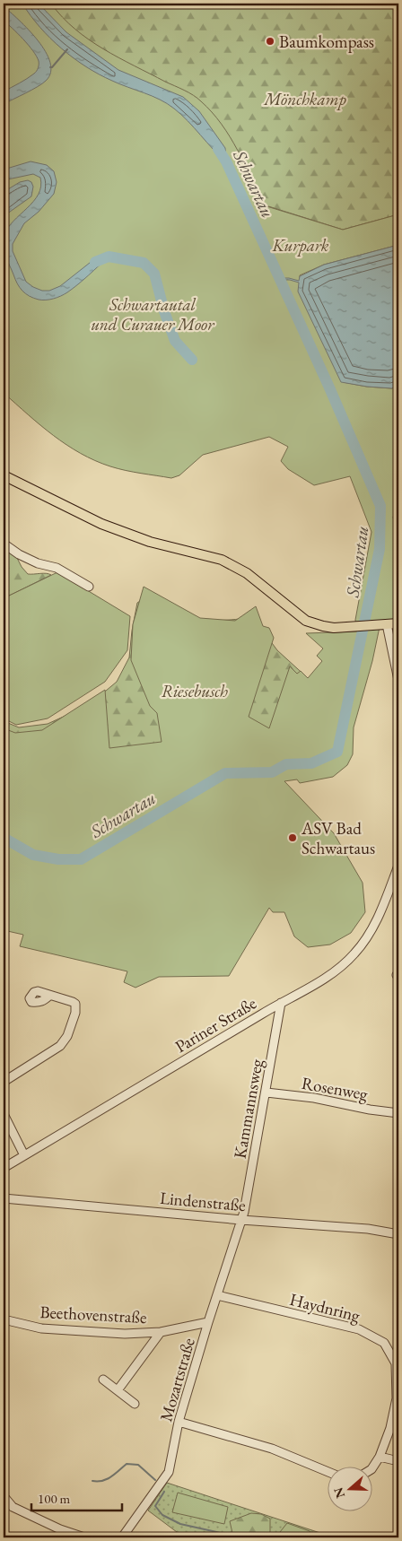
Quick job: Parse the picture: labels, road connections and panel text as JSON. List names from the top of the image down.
{
  "streets": {
    "street": [
      "Pariner Straße",
      "Rosenweg",
      "Kammannsweg",
      "Lindenstraße",
      "Haydnring",
      "Beethovenstraße",
      "Mozartstraße"
    ]
  },
  "crossings": [
    ["Pariner Straße", "Kammannsweg"],
    ["Rosenweg", "Kammannsweg"],
    ["Kammannsweg", "Lindenstraße"],
    ["Kammannsweg", "Mozartstraße"],
    ["Lindenstraße", "Mozartstraße"],
    ["Haydnring", "Mozartstraße"],
    ["Beethovenstraße", "Mozartstraße"]
  ],
  "water": ["Schwartau"],
  "parks": [
    "Mönchkamp",
    "Kurpark",
    "Schwartautal und Curauer Moor",
    "Riesebusch"
  ],
  "places": ["Baumkompass", "ASV Bad Schwartaus"],
  "scale_bar": "100 m",
  "north": "left"
}
